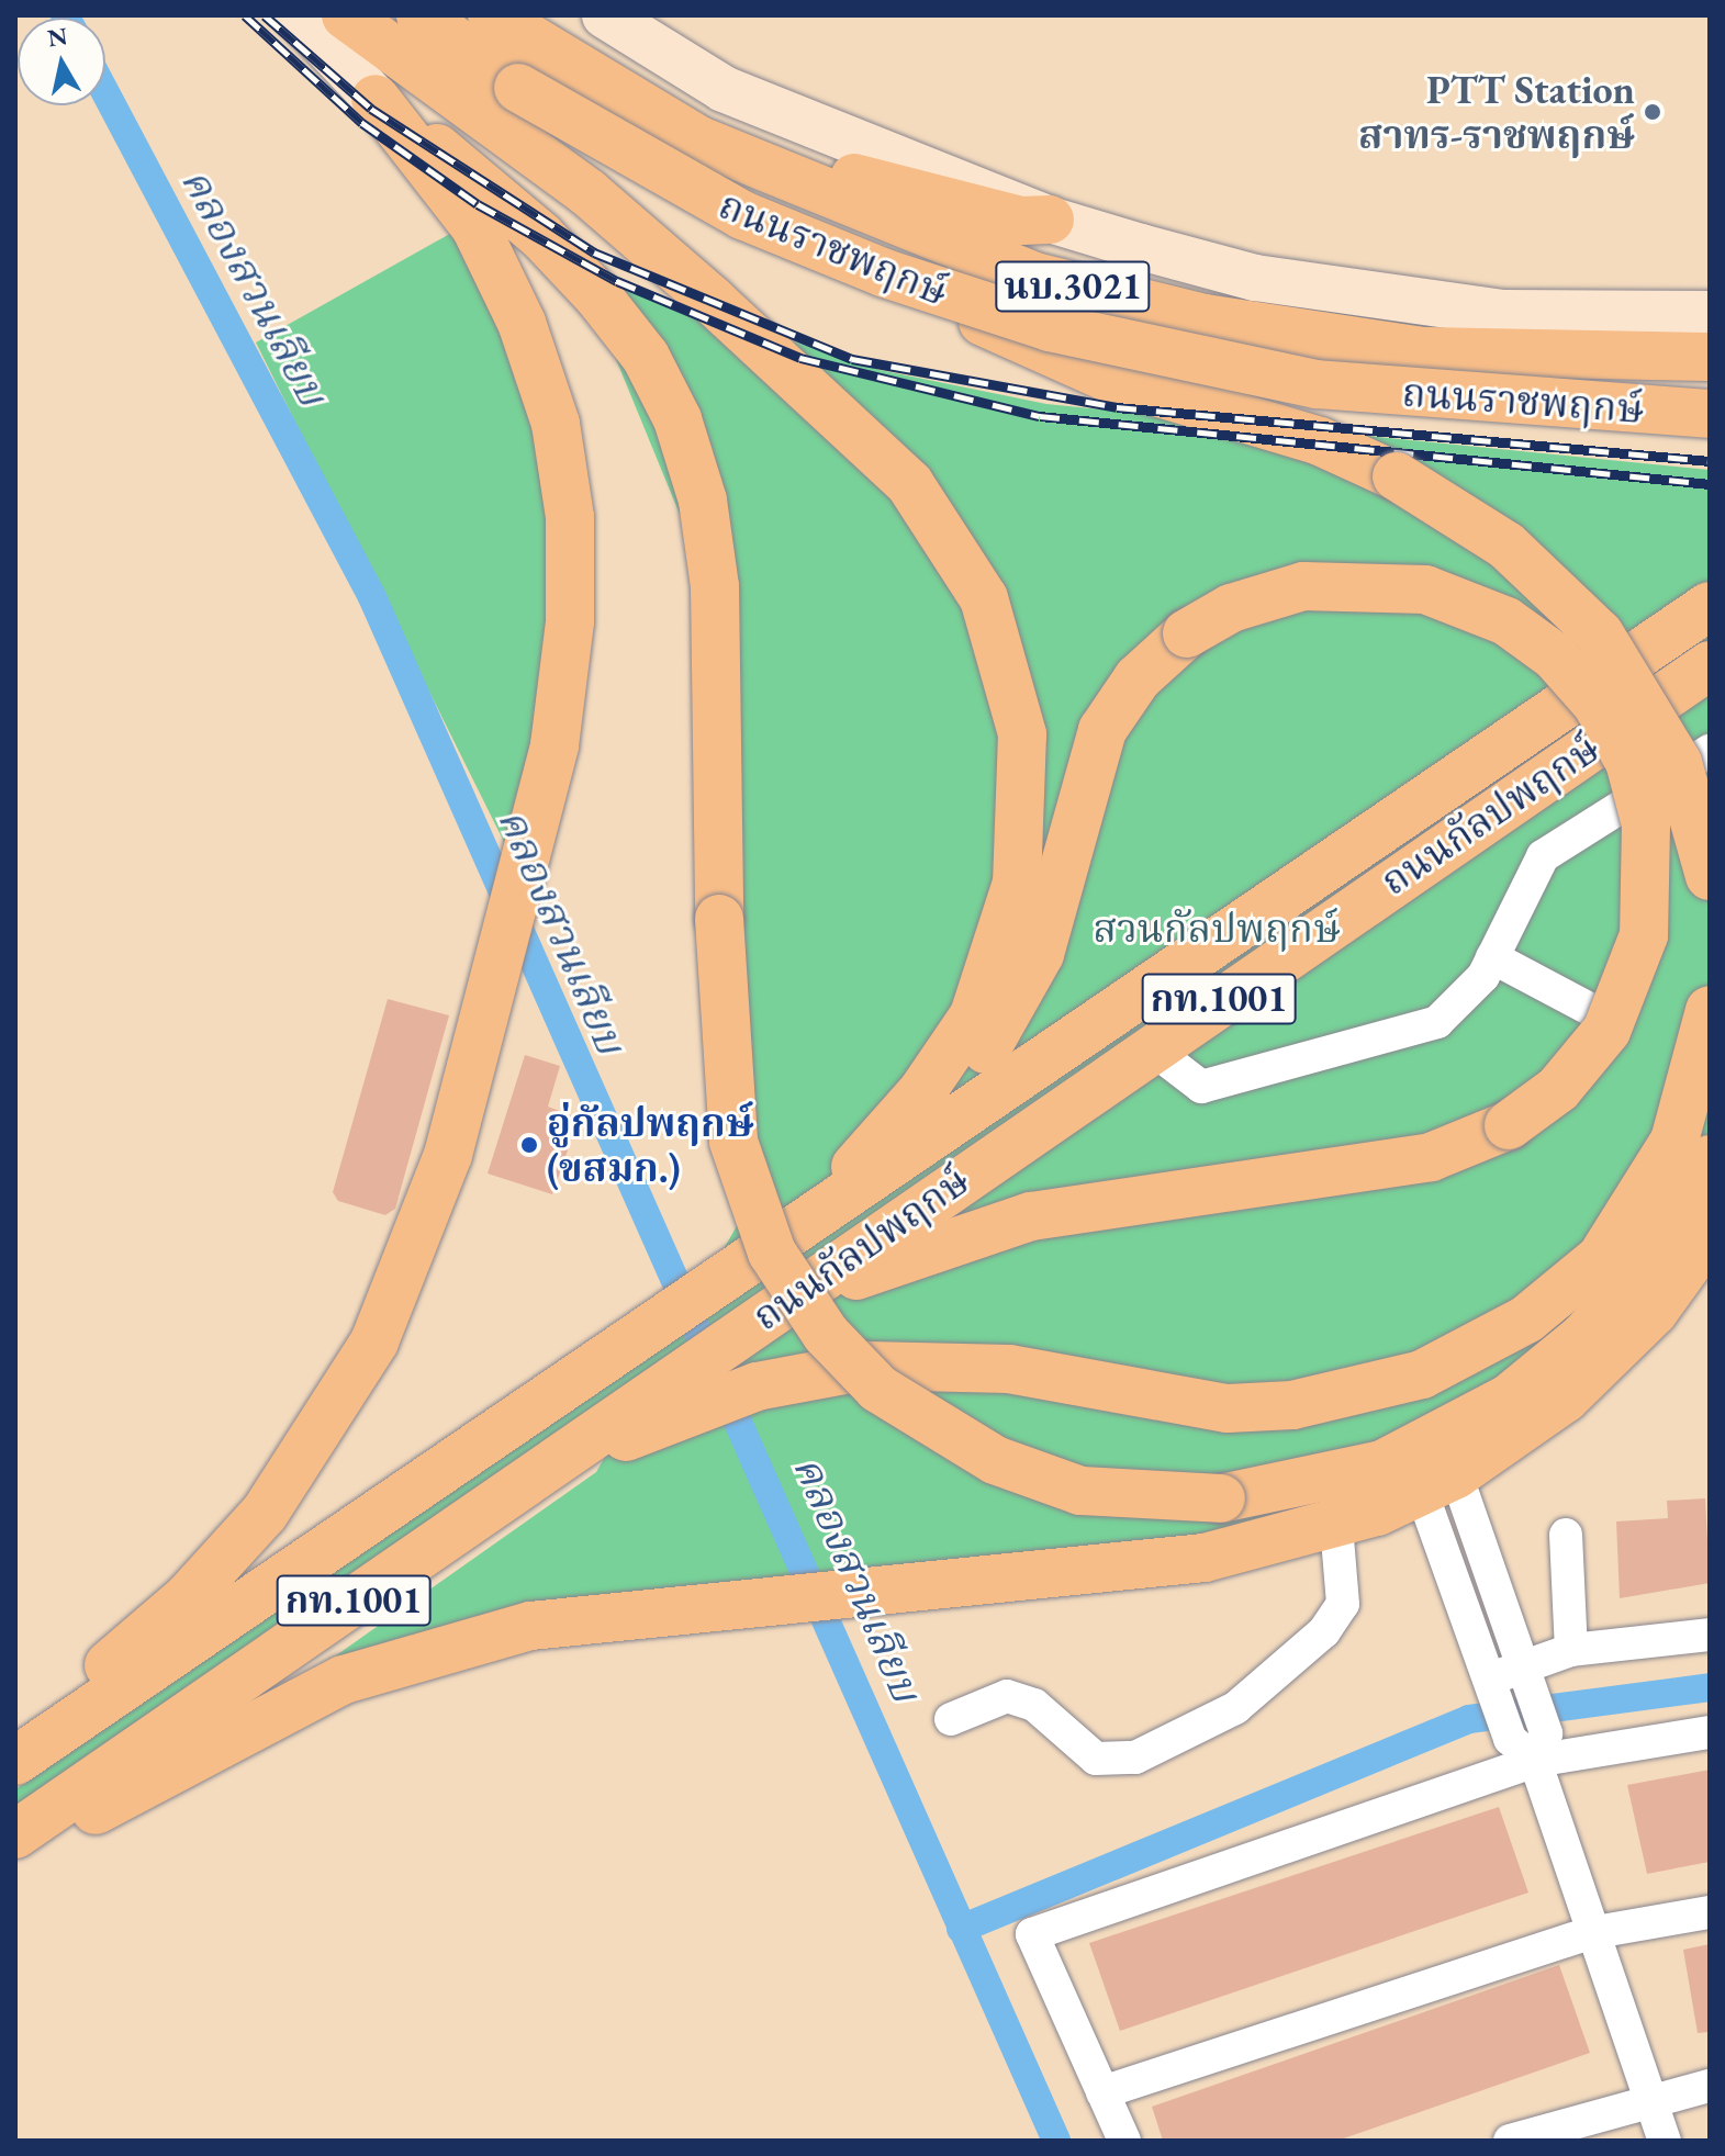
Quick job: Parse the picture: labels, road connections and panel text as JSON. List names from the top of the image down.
{
  "streets": {
    "main road": [
      "ถนนราชพฤกษ์",
      "นบ.3021",
      "ถนนกัลปพฤกษ์",
      "กท.1001"
    ]
  },
  "crossings": [
    ["ถนนกัลปพฤกษ์", "กท.1001"]
  ],
  "water": ["คลองสวนเลียบ"],
  "parks": ["สวนกัลปพฤกษ์"],
  "places": ["PTT Station สาทร-ราชพฤกษ์", "อู่กัลปพฤกษ์ (ขสมก.)"],
  "north": "top"
}
